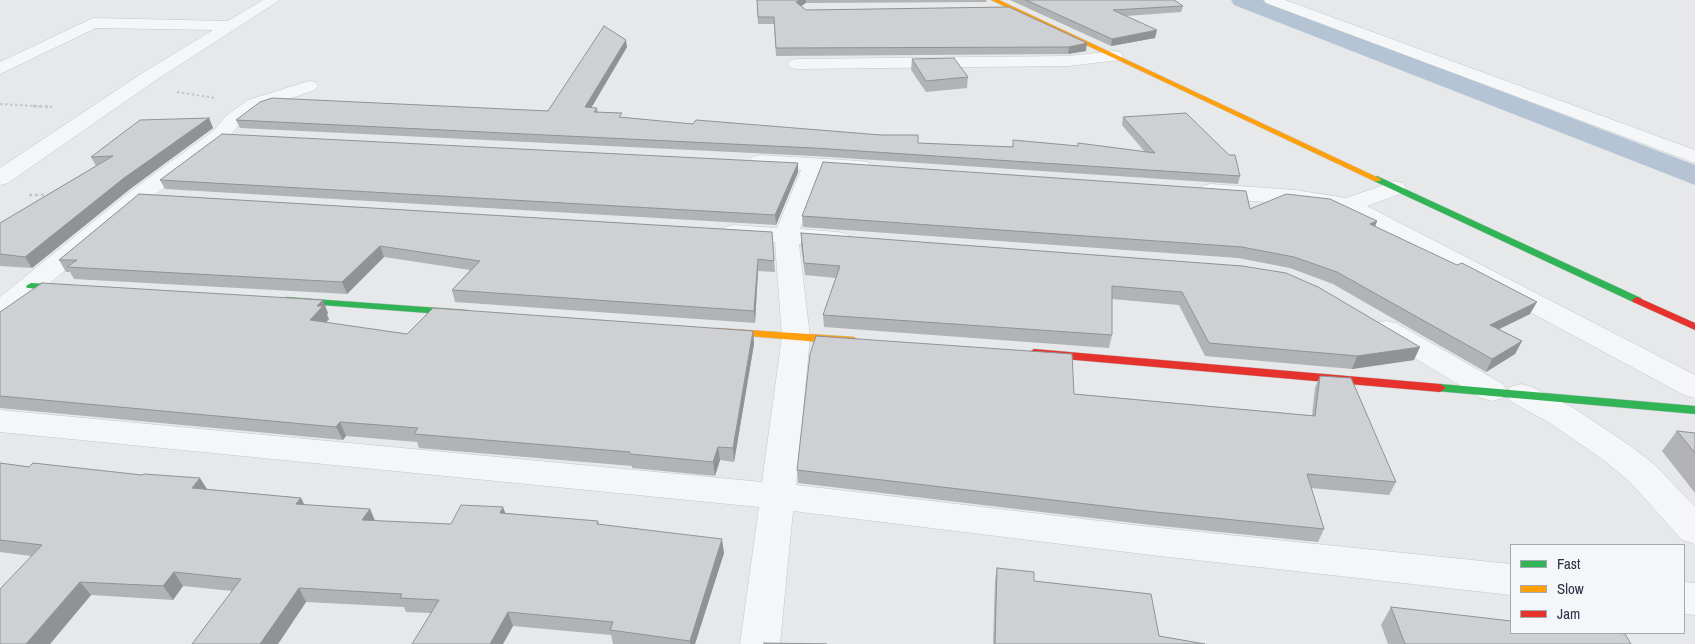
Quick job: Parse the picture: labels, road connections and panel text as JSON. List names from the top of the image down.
{
  "legend": ["Fast", "Slow", "Jam"]
}
